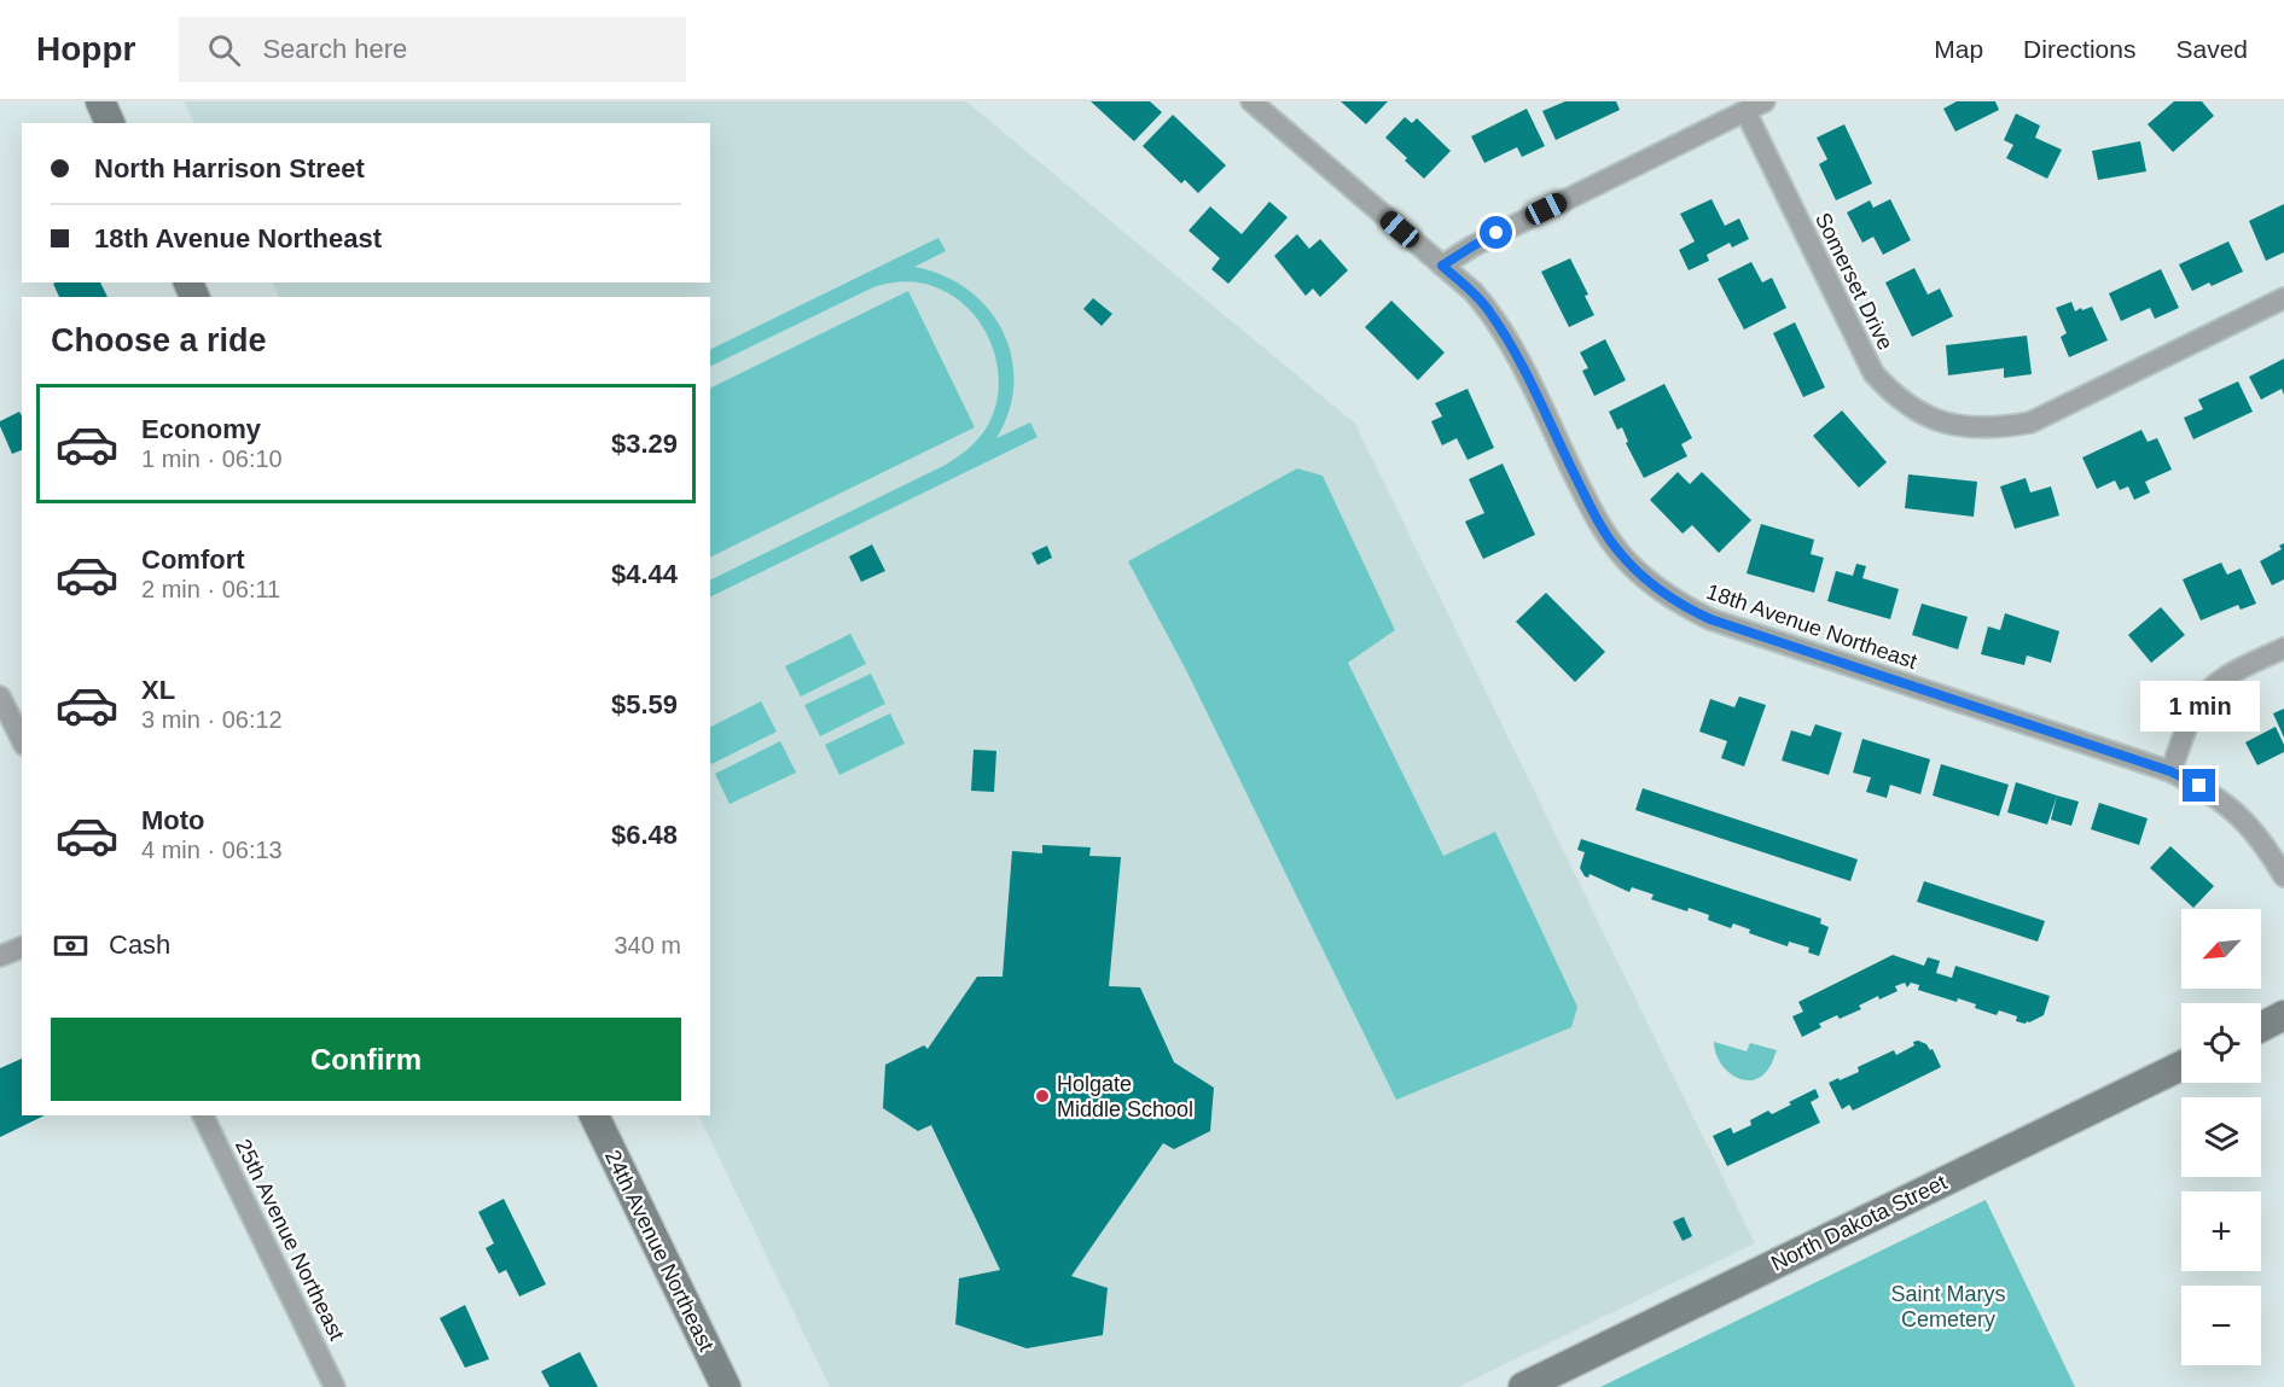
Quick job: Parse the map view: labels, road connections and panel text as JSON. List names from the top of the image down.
{
  "streets": {
    "street": [
      "Somerset Drive",
      "18th Avenue Northeast",
      "North Dakota Street",
      "25th Avenue Northeast",
      "24th Avenue Northeast"
    ]
  },
  "parks": ["Saint Marys Cemetery"],
  "places": ["Holgate Middle School"],
  "north": "bottom left",
  "page": {
    "header": "Hoppr",
    "search": "Search here",
    "nav": ["Map", "Directions", "Saved"],
    "banner": ["North Harrison Street", "18th Avenue Northeast"],
    "heading": "Choose a ride",
    "list": [
      {
        "name": "Economy",
        "note": "1 min · 06:10",
        "value": "$3.29"
      },
      {
        "name": "Comfort",
        "note": "2 min · 06:11",
        "value": "$4.44"
      },
      {
        "name": "XL",
        "note": "3 min · 06:12",
        "value": "$5.59"
      },
      {
        "name": "Moto",
        "note": "4 min · 06:13",
        "value": "$6.48"
      }
    ],
    "bubble": "1 min",
    "pay": ["Cash", "340 m"],
    "map_buttons": ["+", "−"],
    "buttons": "Confirm"
  }
}
